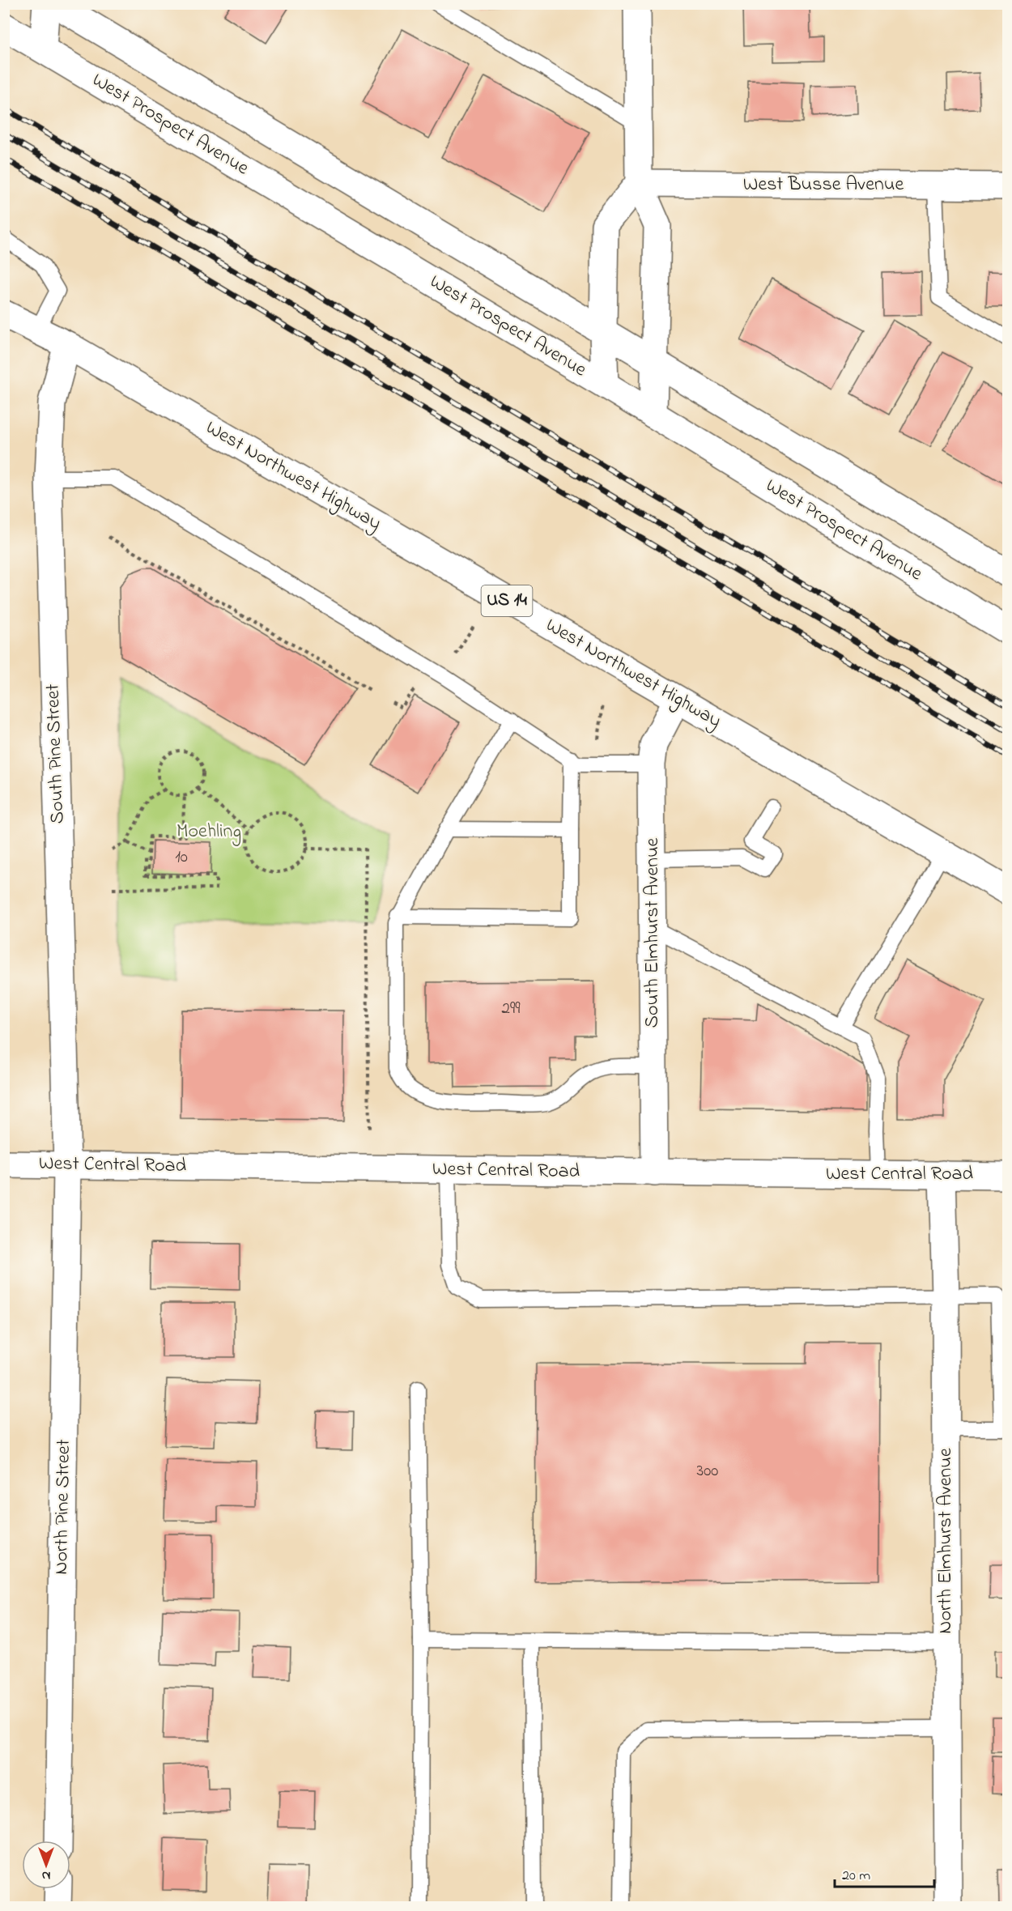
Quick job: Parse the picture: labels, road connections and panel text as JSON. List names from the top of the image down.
{
  "streets": {
    "street": [
      "West Prospect Avenue",
      "West Busse Avenue",
      "West Northwest Highway",
      "US 14",
      "South Pine Street",
      "South Elmhurst Avenue",
      "West Central Road",
      "North Pine Street",
      "North Elmhurst Avenue"
    ]
  },
  "crossings": [
    ["West Northwest Highway", "South Pine Street"],
    ["West Northwest Highway", "South Elmhurst Avenue"],
    ["South Pine Street", "West Central Road"],
    ["South Pine Street", "North Pine Street"],
    ["South Elmhurst Avenue", "West Central Road"],
    ["West Central Road", "North Pine Street"],
    ["West Central Road", "North Elmhurst Avenue"]
  ],
  "parks": ["Moehling"],
  "house_numbers": ["10", "299", "300"],
  "scale_bar": "20 m",
  "north": "bottom"
}
